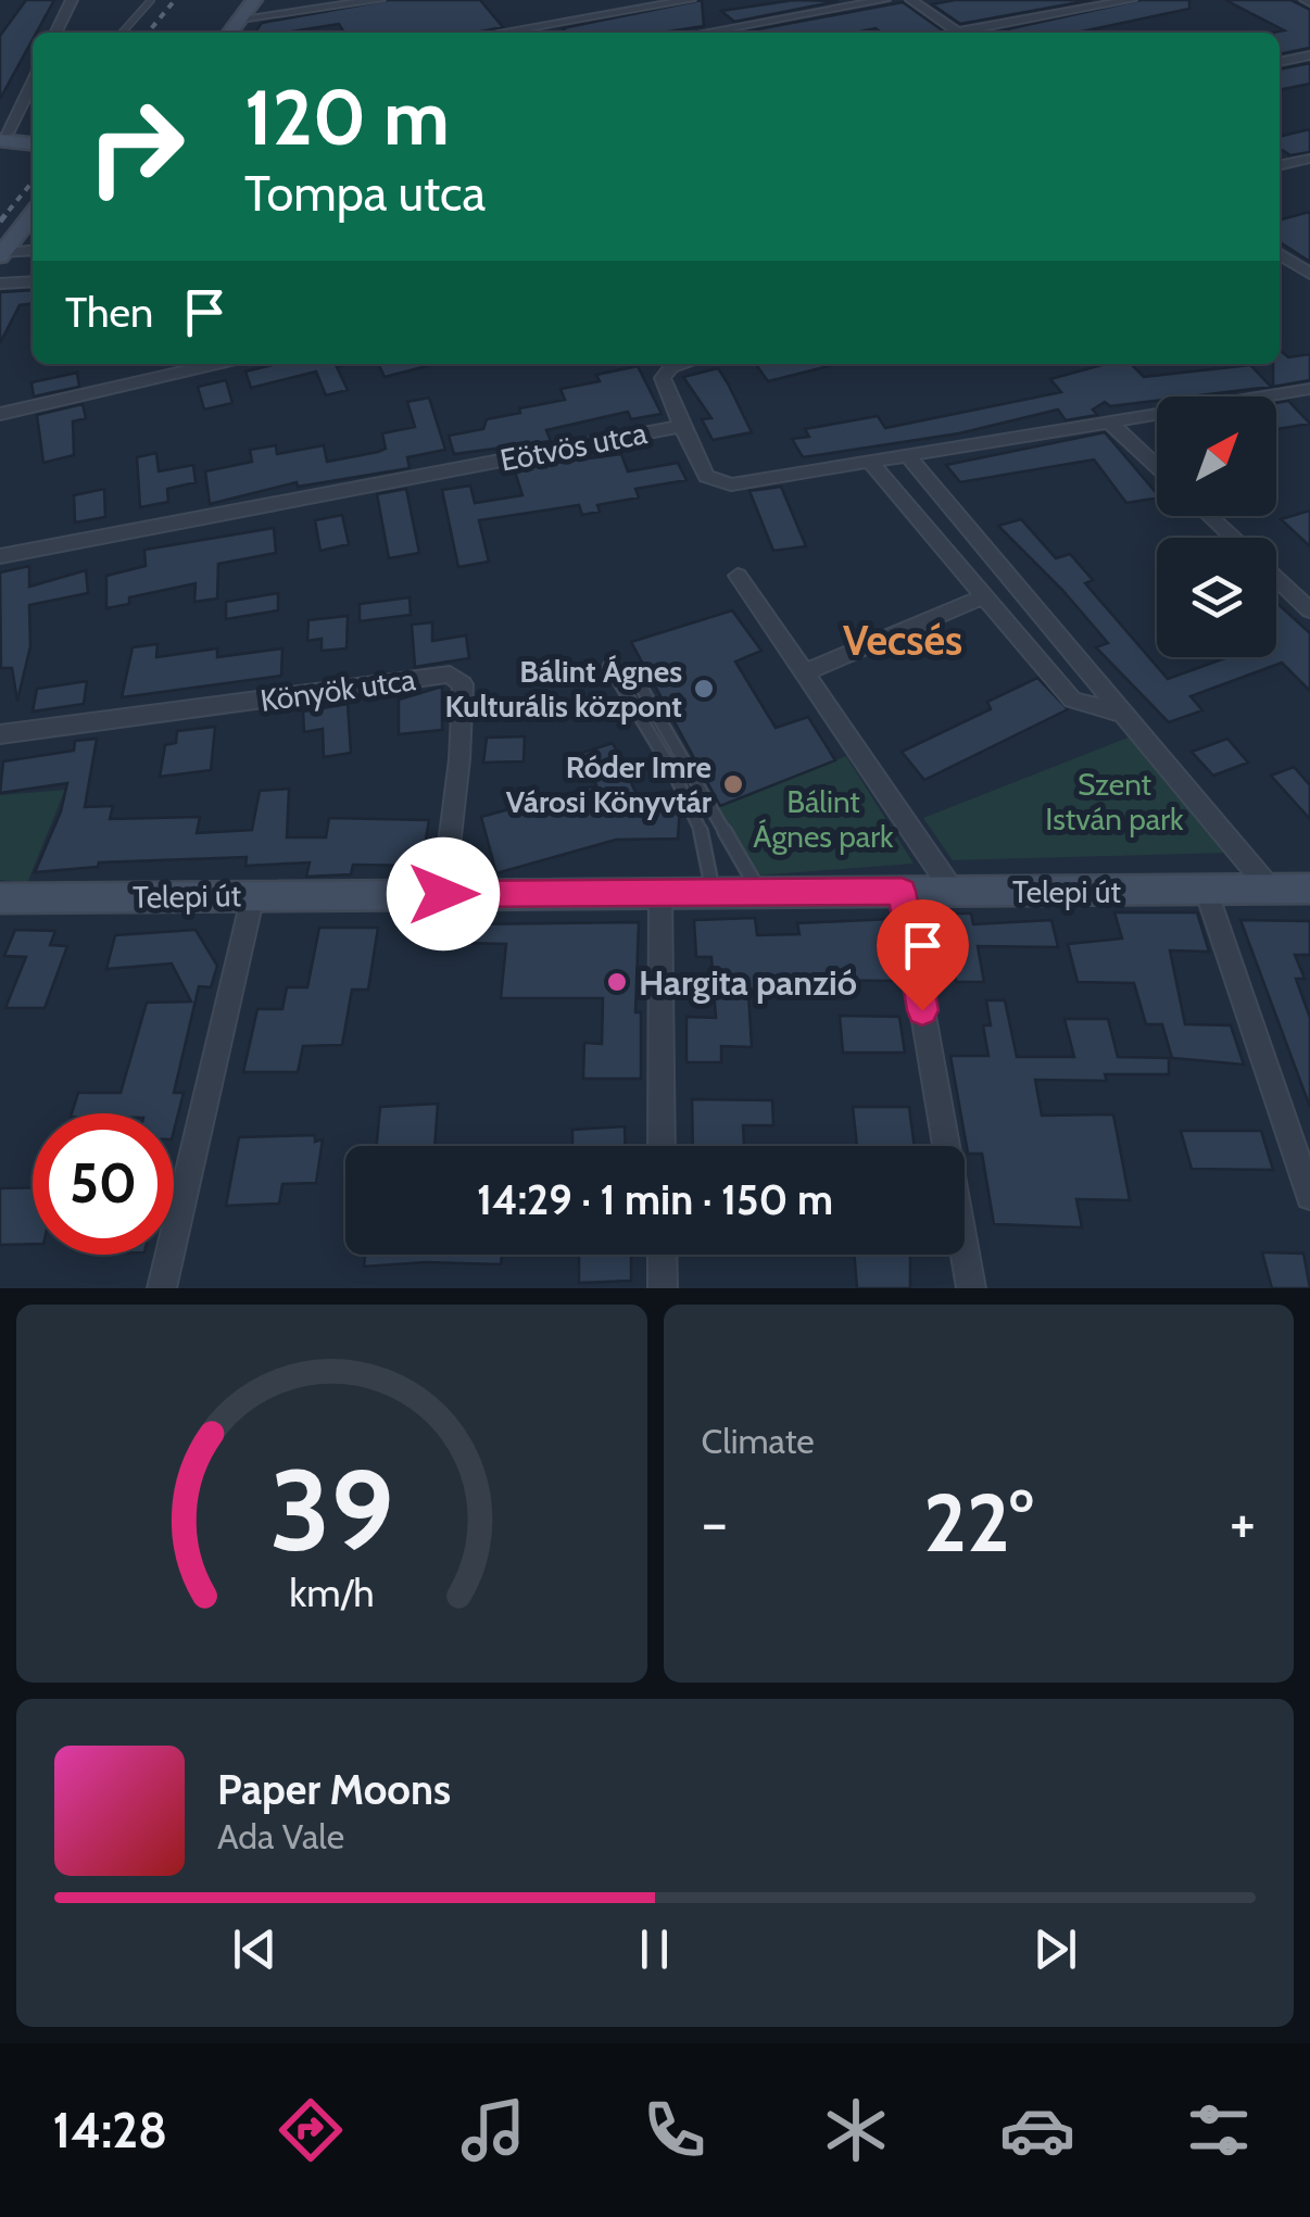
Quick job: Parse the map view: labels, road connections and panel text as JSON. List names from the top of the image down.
{
  "streets": {
    "main road": ["Telepi út"],
    "street": ["Eötvös utca", "Könyök utca"]
  },
  "crossings": [
    ["Könyök utca", "Telepi út"]
  ],
  "districts": ["Vecsés"],
  "parks": ["Szent István park", "Bálint Ágnes park"],
  "places": ["Bálint Ágnes Kulturális központ", "Róder Imre Városi Könyvtár", "Hargita panzió"],
  "north": "top right",
  "page": {
    "turn": ["120 m", "Tompa utca"],
    "then": "Then",
    "limit": "50",
    "trip": "14:29 · 1 min · 150 m",
    "tile": "Climate",
    "heat": ["−", "22°", "+"],
    "song": ["Paper Moons", "Ada Vale"],
    "tabs": "14:28",
    "gauge": ["39", "km/h"]
  }
}
